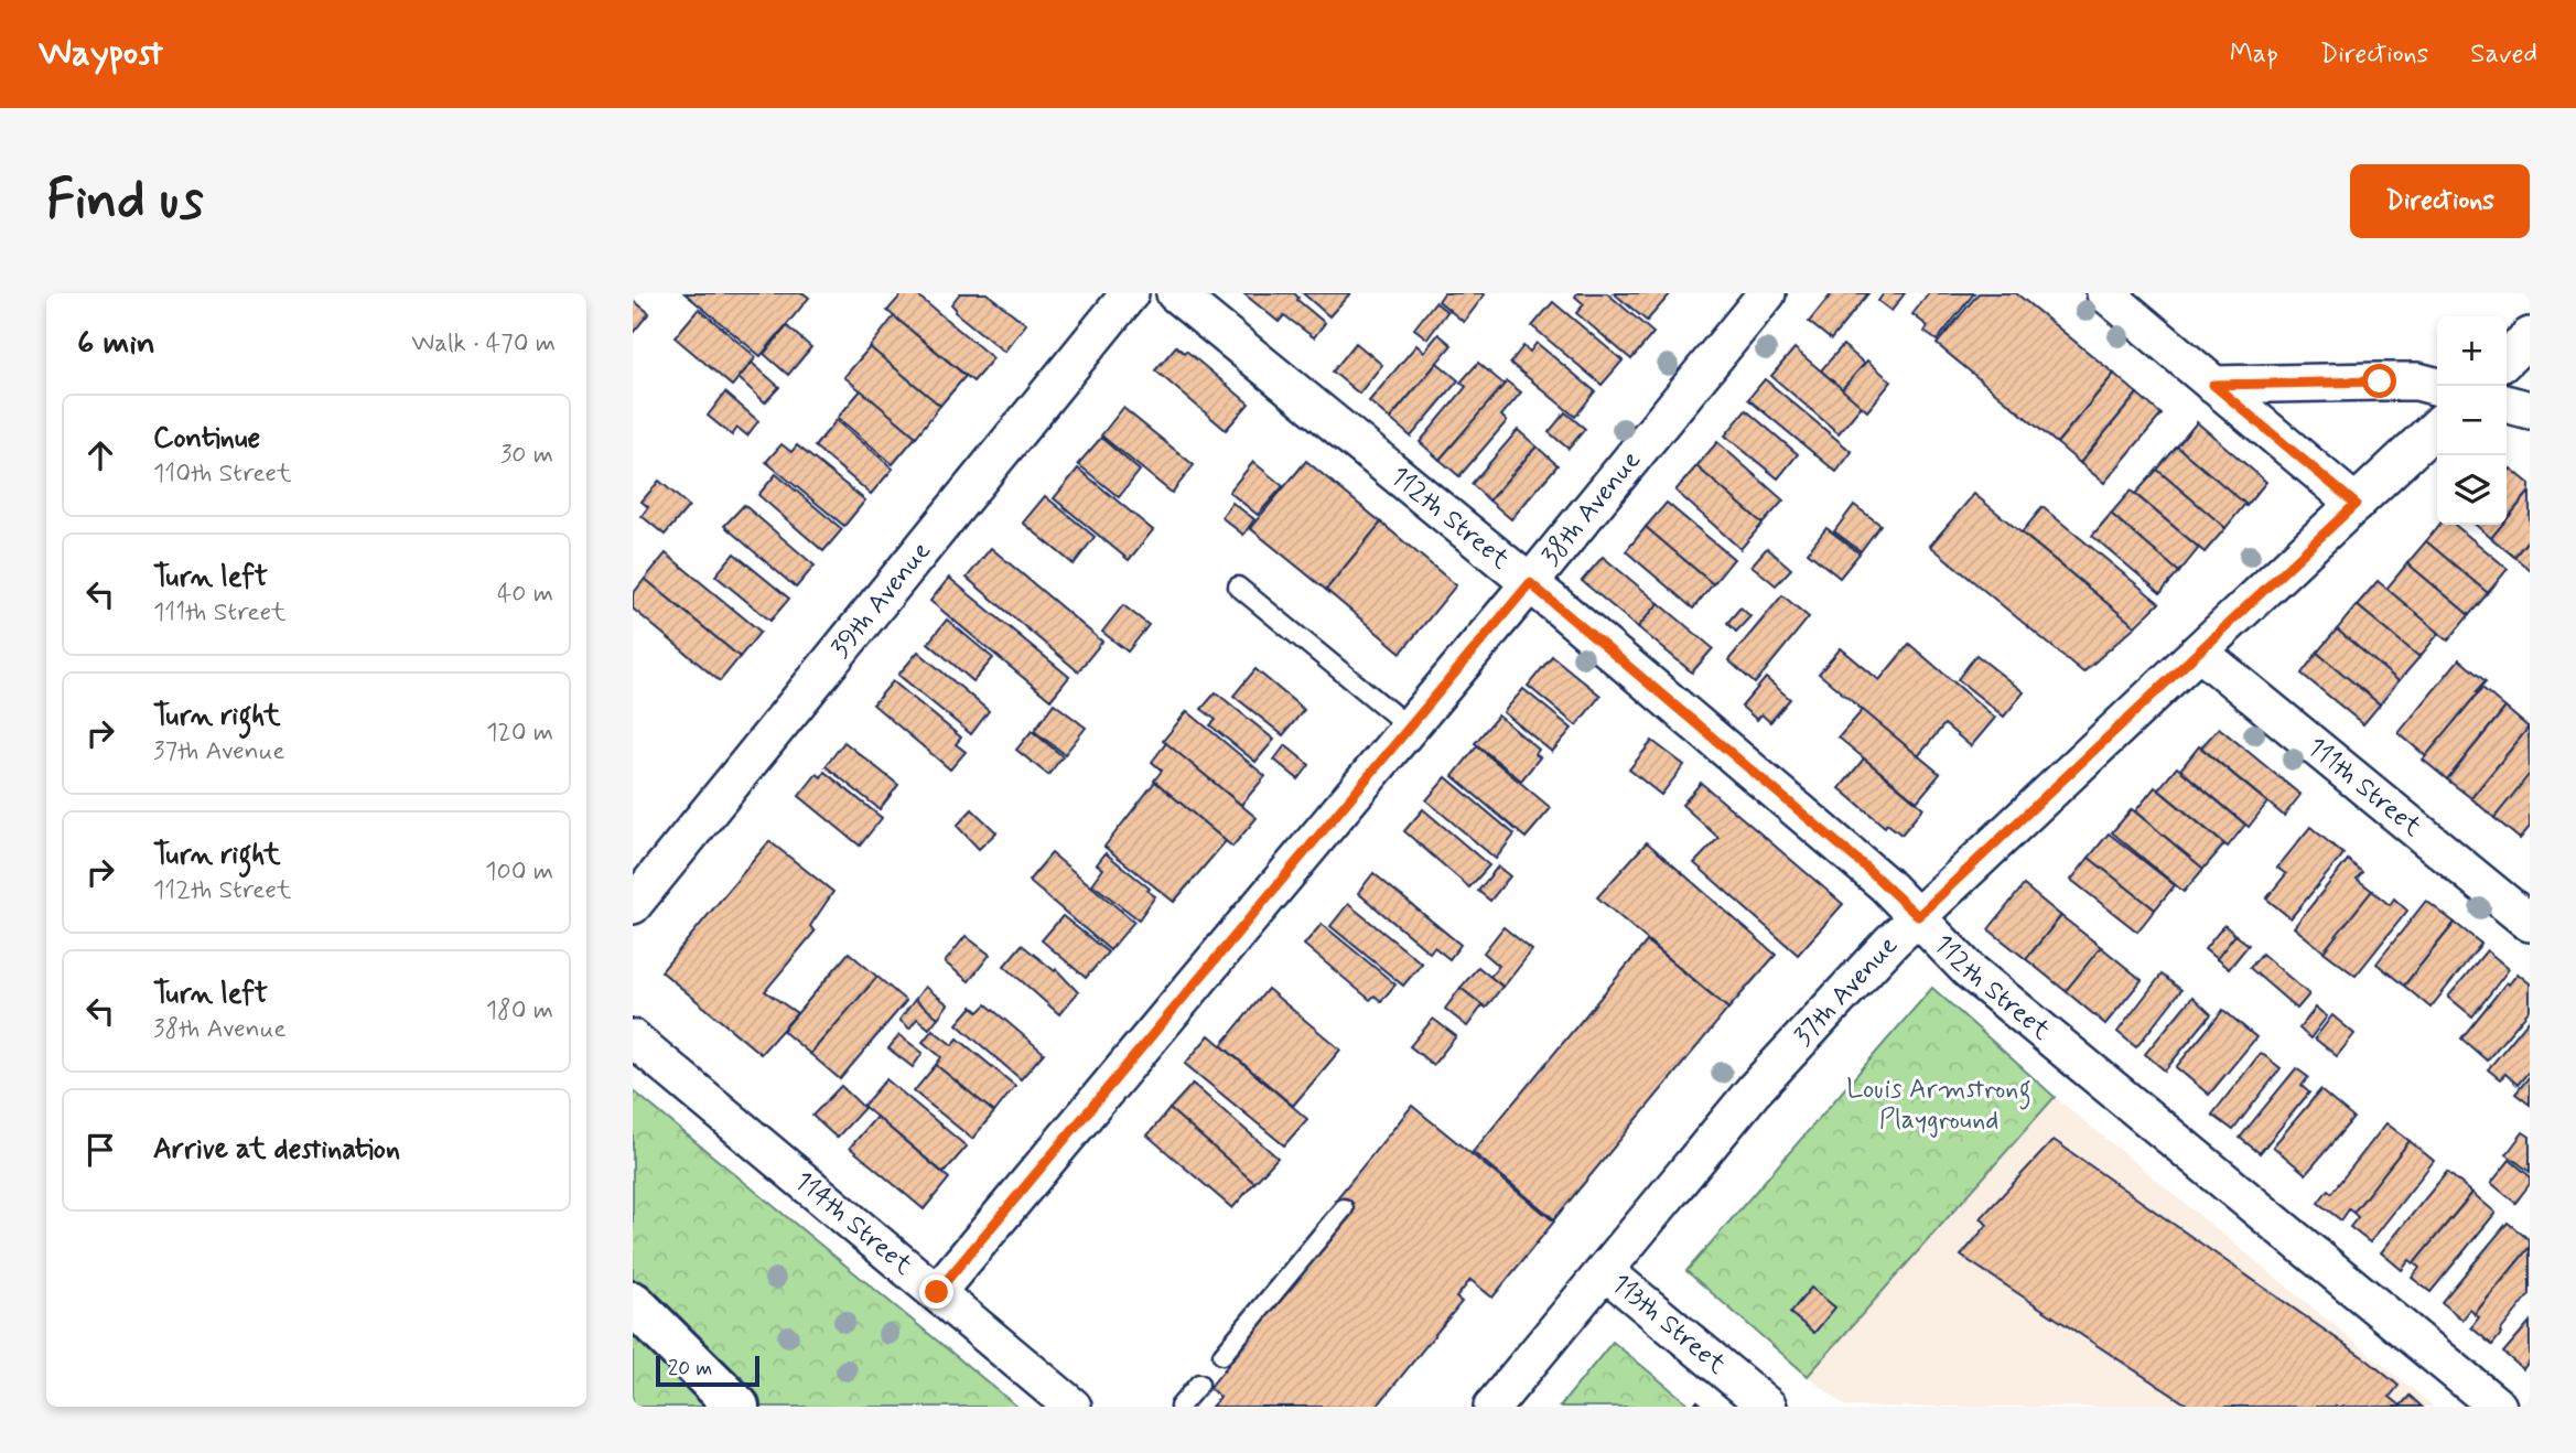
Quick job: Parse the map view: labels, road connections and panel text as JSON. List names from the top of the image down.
{
  "streets": {
    "street": [
      "38th Avenue",
      "112th Street",
      "39th Avenue",
      "111th Street",
      "37th Avenue",
      "114th Street",
      "113th Street"
    ]
  },
  "crossings": [
    ["38th Avenue", "112th Street"],
    ["38th Avenue", "114th Street"],
    ["112th Street", "37th Avenue"],
    ["111th Street", "37th Avenue"],
    ["37th Avenue", "113th Street"]
  ],
  "parks": ["Louis Armstrong Playground"],
  "scale_bar": "20 m",
  "page": {
    "header": "Waypost",
    "nav": ["Map", "Directions", "Saved"],
    "buttons": "Directions",
    "title": "Find us",
    "heading": ["6 min", "Walk · 470 m"],
    "map_buttons": ["+", "−"],
    "list": [
      ["Continue", "110th Street", "30 m"],
      ["Turn left", "111th Street", "40 m"],
      ["Turn right", "37th Avenue", "120 m"],
      ["Turn right", "112th Street", "100 m"],
      ["Turn left", "38th Avenue", "180 m"],
      "Arrive at destination"
    ],
    "scale": "20 m"
  }
}
